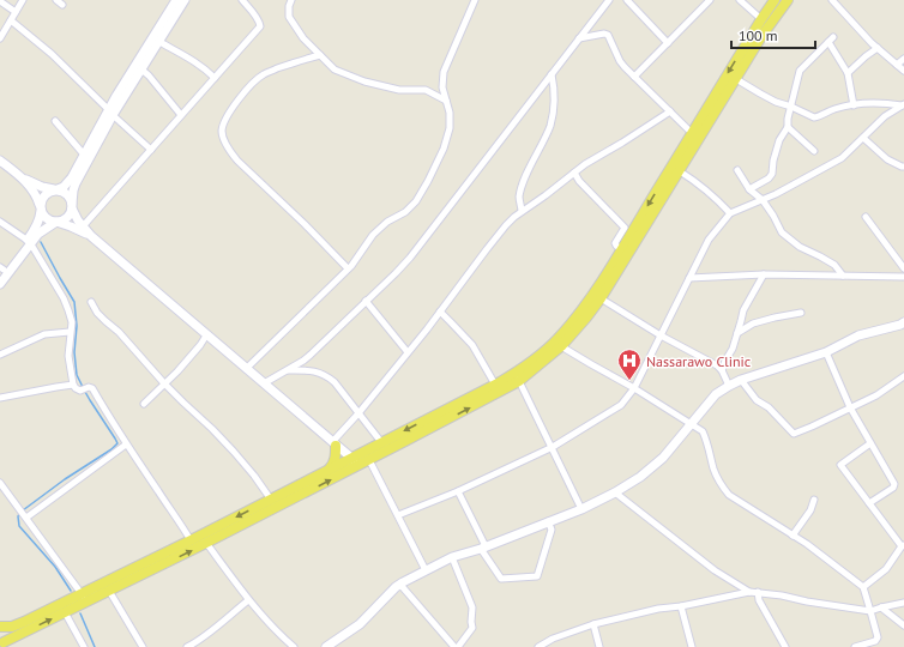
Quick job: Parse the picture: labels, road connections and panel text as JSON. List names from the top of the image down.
{
  "places": {
    "hospital": ["Nassarawo Clinic"]
  },
  "scale_bar": "100 m"
}
